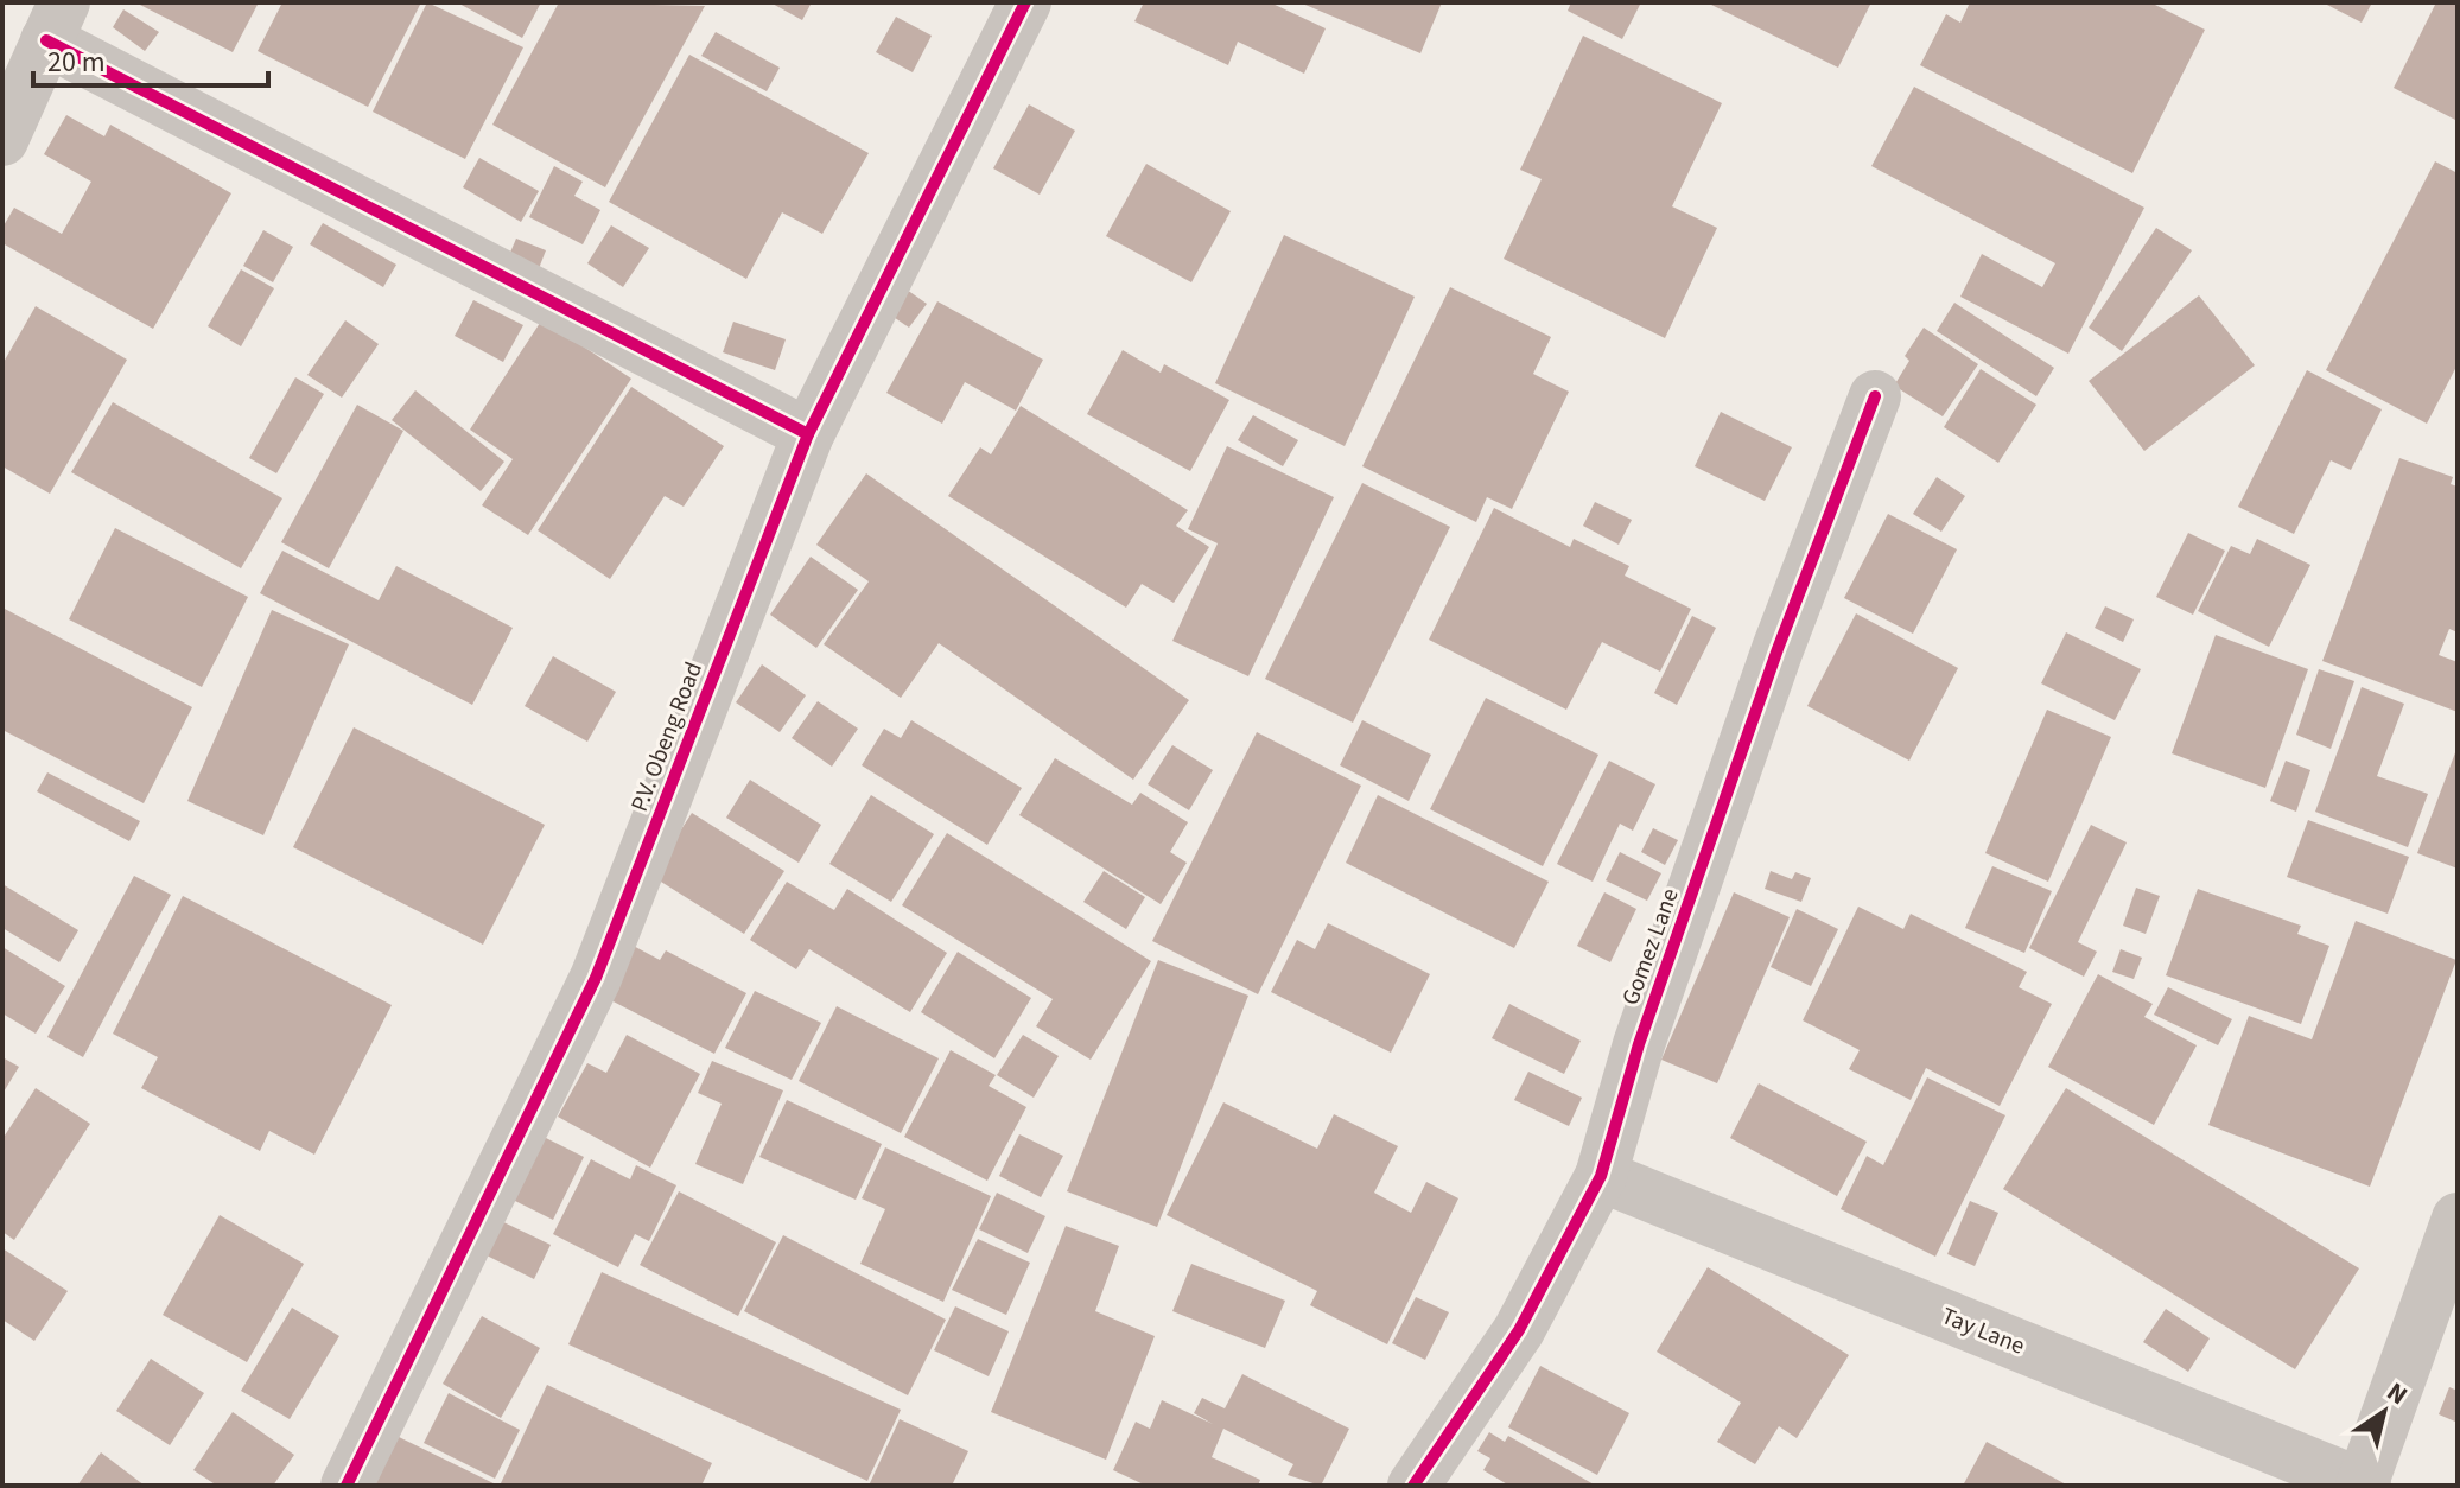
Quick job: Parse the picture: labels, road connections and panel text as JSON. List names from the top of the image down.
{
  "streets": {
    "street": ["P.V. Obeng Road", "Gomez Lane", "Tay Lane"]
  },
  "crossings": [
    ["Gomez Lane", "Tay Lane"]
  ],
  "scale_bar": "20 m",
  "north": "top right"
}
